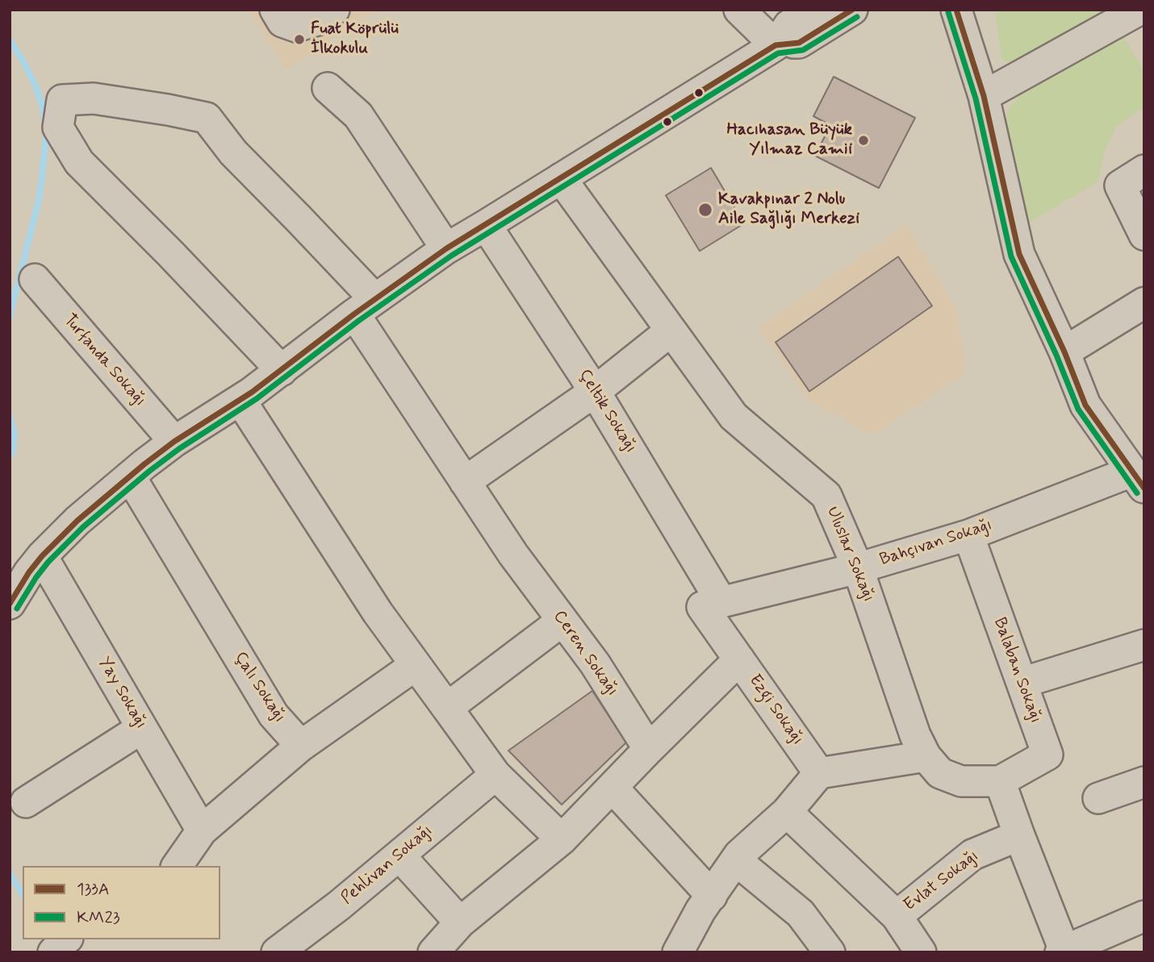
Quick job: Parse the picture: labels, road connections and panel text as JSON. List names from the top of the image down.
{
  "streets": {
    "street": [
      "Turfanda Sokağı",
      "Çeltik Sokağı",
      "Bahçıvan Sokağı",
      "Uluslar Sokağı",
      "Ceren Sokağı",
      "Balaban Sokağı",
      "Çalı Sokağı",
      "Yay Sokağı",
      "Ezgi Sokağı",
      "Pehlivan Sokağı",
      "Evlat Sokağı"
    ]
  },
  "crossings": [
    ["Çeltik Sokağı", "Bahçıvan Sokağı"],
    ["Çeltik Sokağı", "Ezgi Sokağı"],
    ["Bahçıvan Sokağı", "Uluslar Sokağı"],
    ["Bahçıvan Sokağı", "Balaban Sokağı"],
    ["Bahçıvan Sokağı", "Ezgi Sokağı"],
    ["Uluslar Sokağı", "Balaban Sokağı"]
  ],
  "places": ["Fuat Köprülü İlkokulu", "Hacıhasan Büyük Yılmaz Camii", "Kavakpınar 2 Nolu Aile Sağlığı Merkezi"],
  "lines": ["transit line 133A", "transit line KM23"],
  "legend": ["133A", "KM23"]
}
